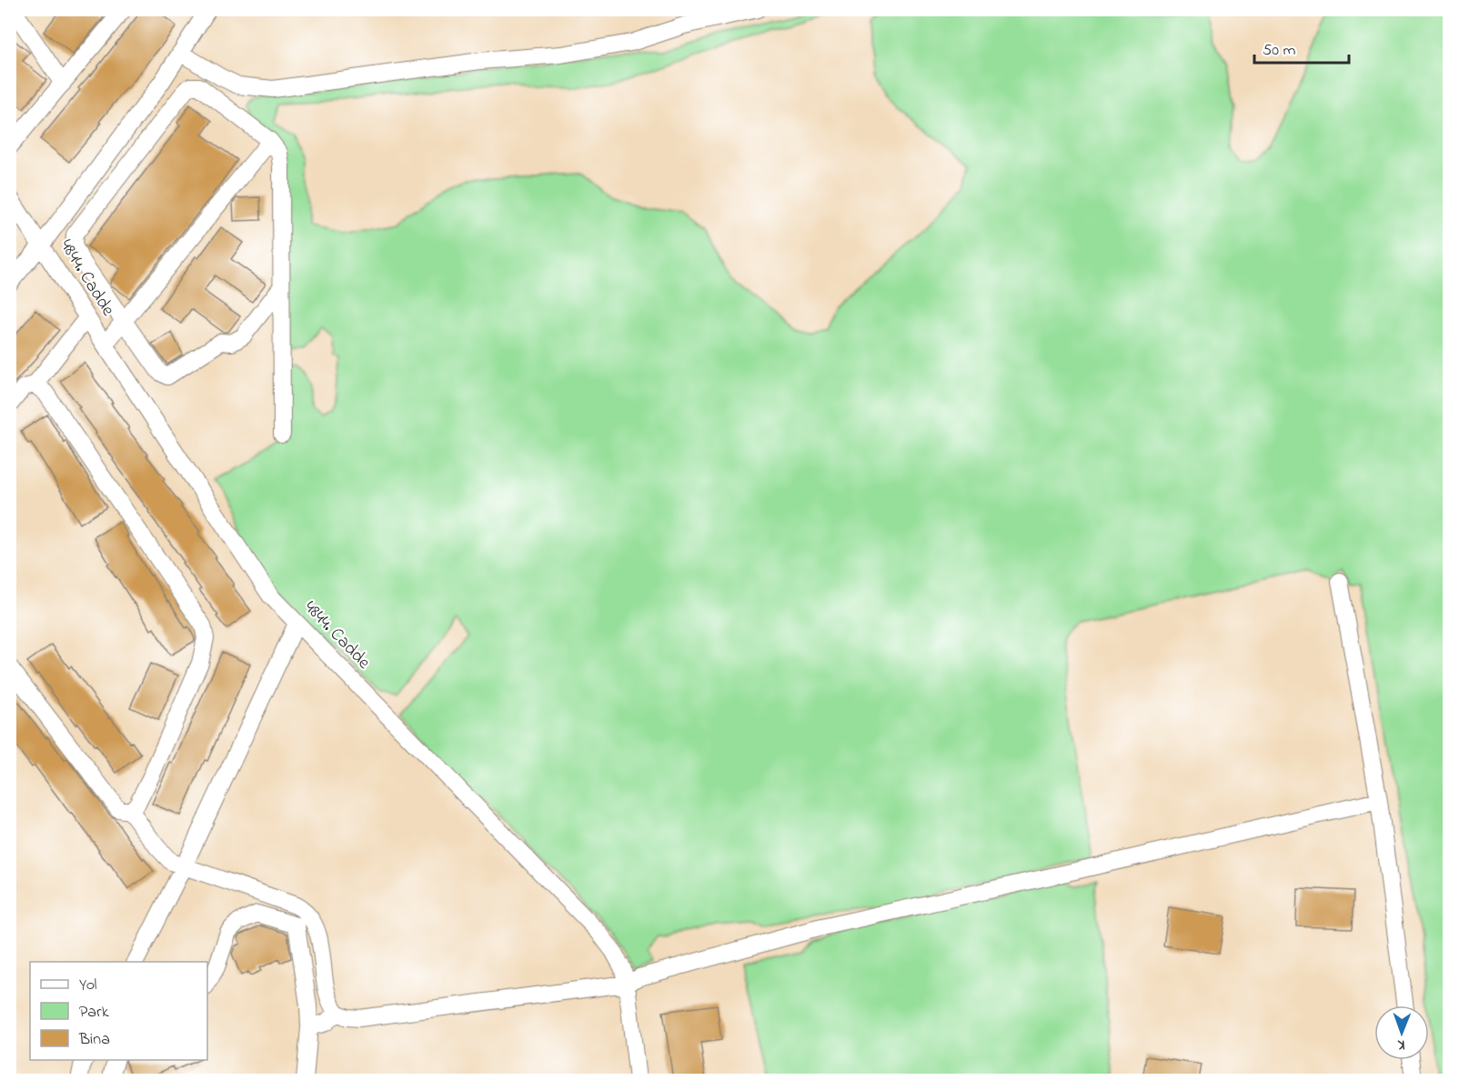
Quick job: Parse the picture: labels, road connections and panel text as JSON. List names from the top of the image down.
{
  "streets": {
    "street": ["4844. Cadde"]
  },
  "legend": ["Yol", "Park", "Bina"],
  "scale_bar": "50 m",
  "north": "bottom"
}
